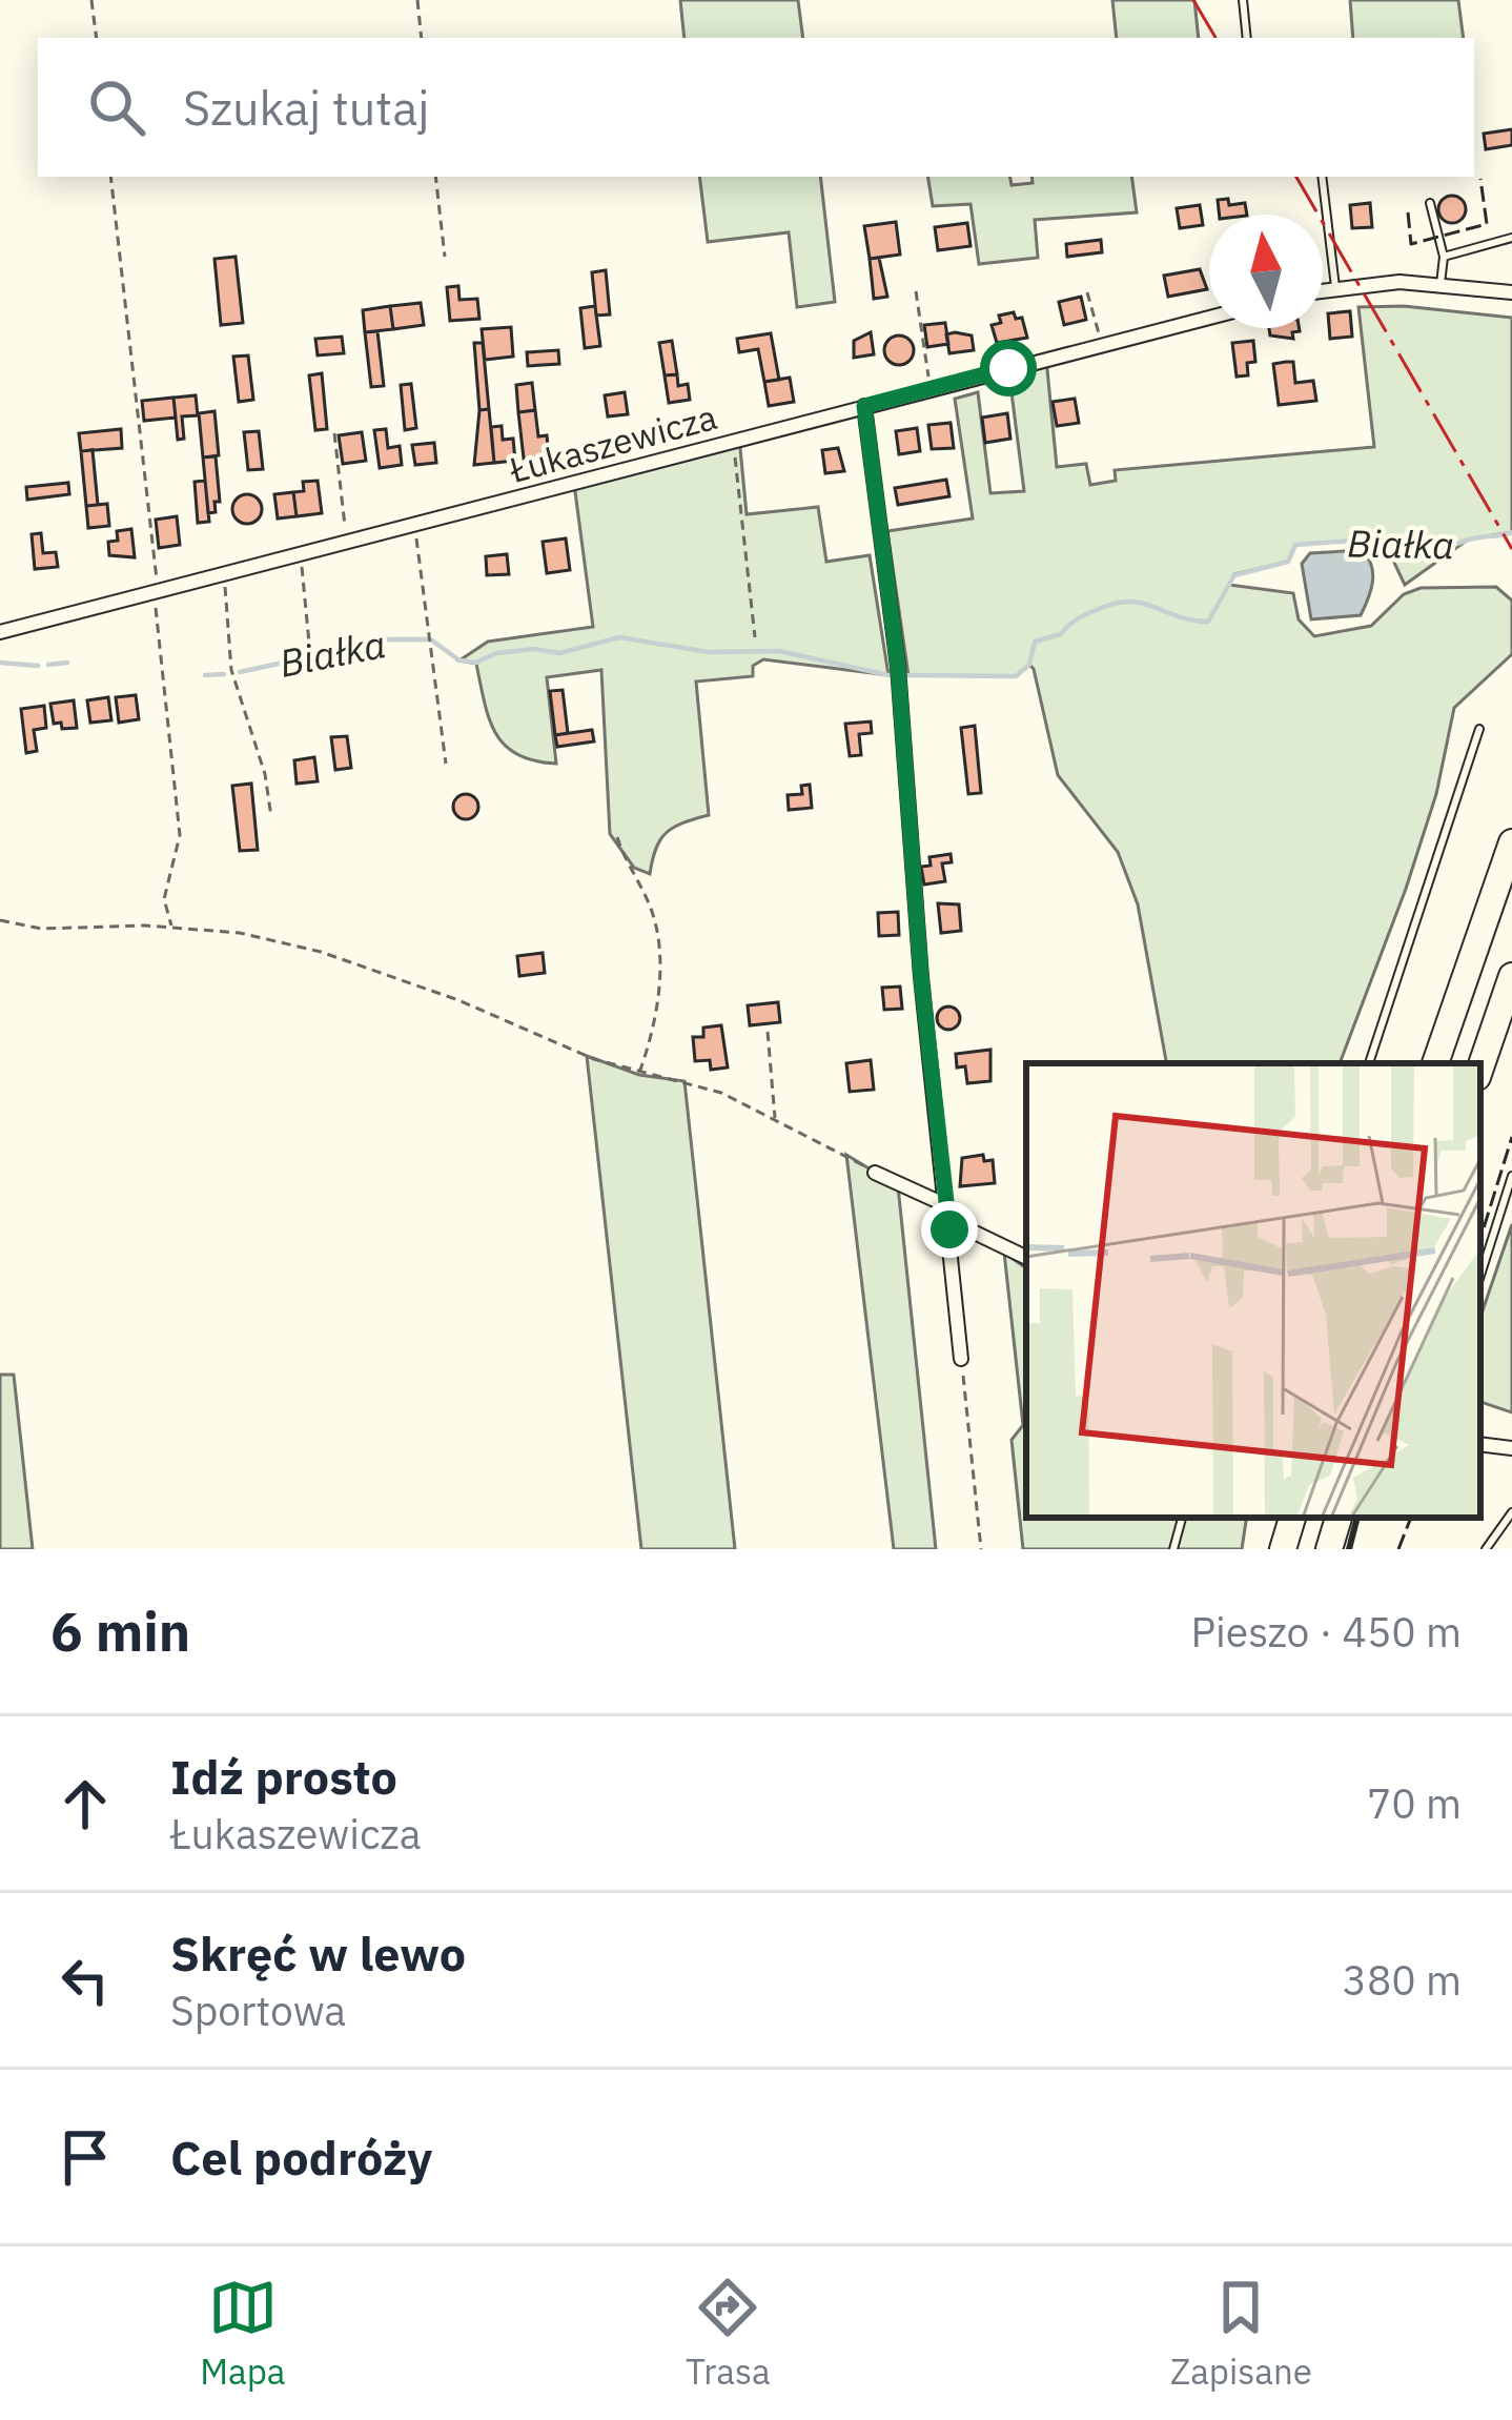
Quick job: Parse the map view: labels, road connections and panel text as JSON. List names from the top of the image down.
{
  "streets": {
    "street": ["Łukaszewicza"]
  },
  "water": ["Białka"],
  "north": "top",
  "page": {
    "search": "Szukaj tutaj",
    "heading": ["6 min", "Pieszo · 450 m"],
    "list": [
      ["Idź prosto", "Łukaszewicza", "70 m"],
      ["Skręć w lewo", "Sportowa", "380 m"],
      "Cel podróży"
    ],
    "nav": ["Mapa", "Trasa", "Zapisane"]
  }
}
